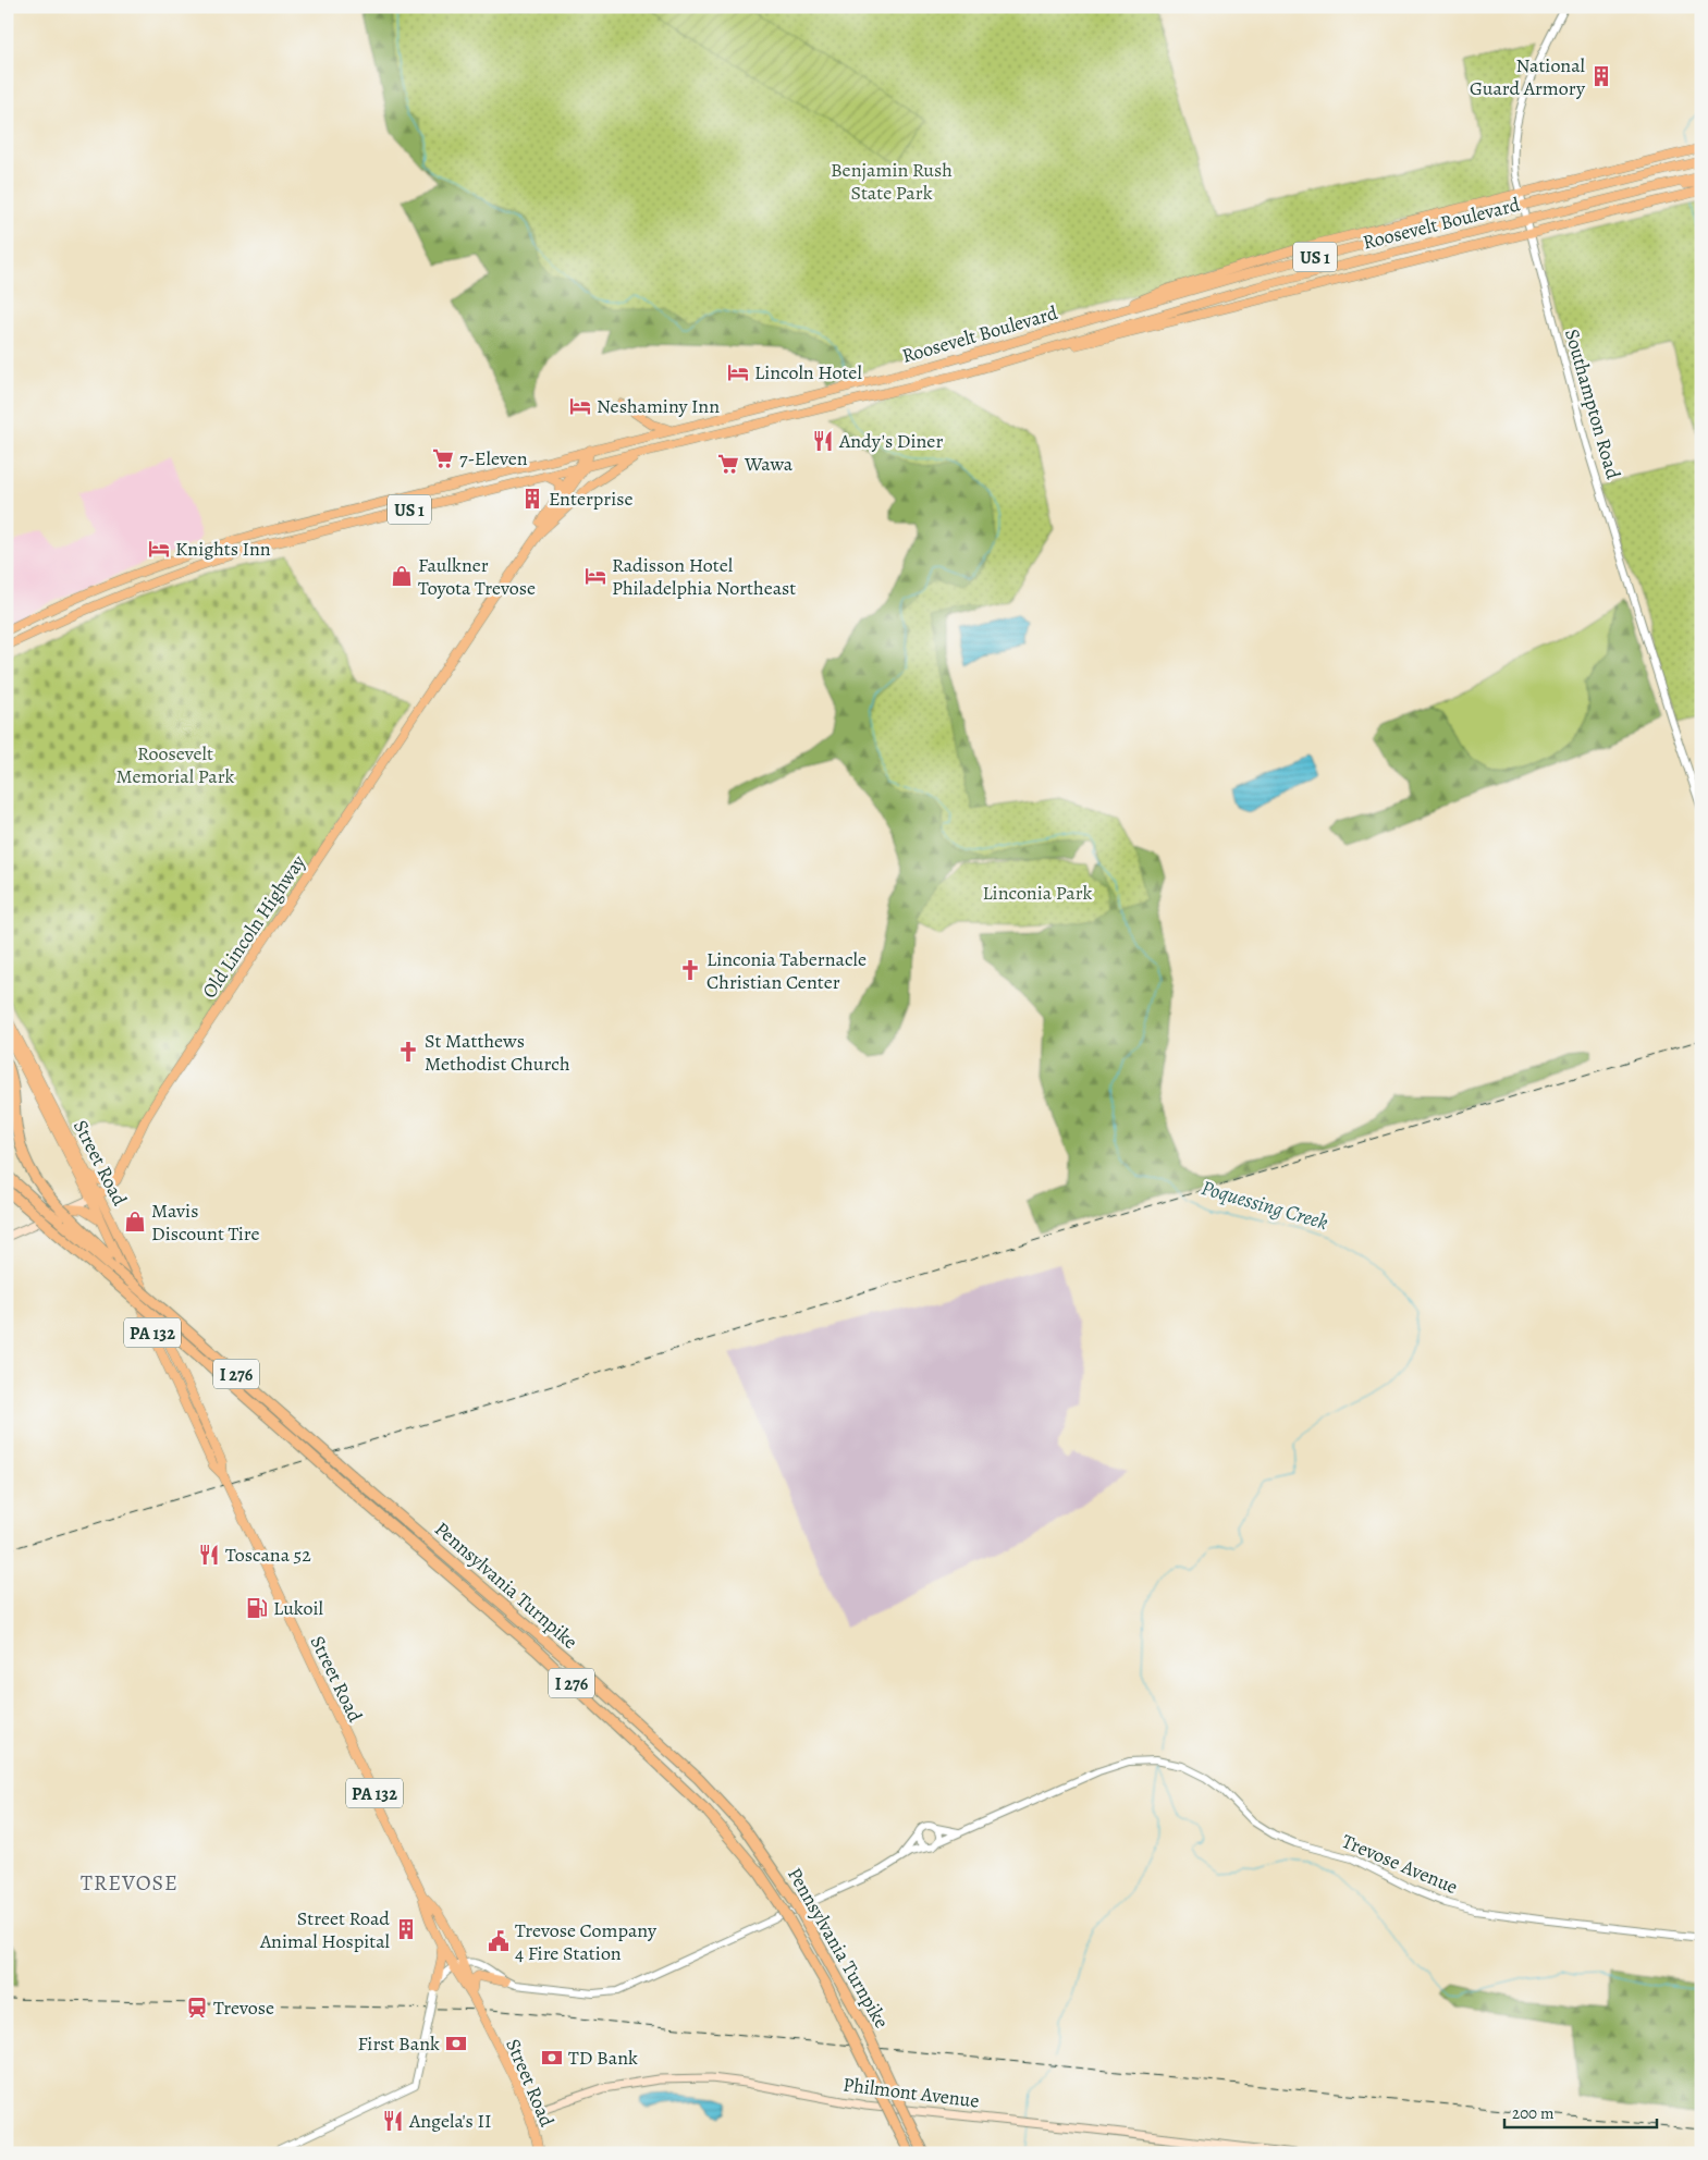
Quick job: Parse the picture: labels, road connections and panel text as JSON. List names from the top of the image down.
{
  "streets": {
    "highway": ["I 276", "Pennsylvania Turnpike"],
    "main road": [
      "Roosevelt Boulevard",
      "US 1",
      "Old Lincoln Highway",
      "Street Road",
      "PA 132",
      "Philmont Avenue"
    ],
    "street": ["Southampton Road", "Trevose Avenue"]
  },
  "crossings": [
    ["Roosevelt Boulevard", "US 1"],
    ["Roosevelt Boulevard", "Southampton Road"],
    ["US 1", "Old Lincoln Highway"],
    ["Old Lincoln Highway", "Street Road"],
    ["Old Lincoln Highway", "Pennsylvania Turnpike"],
    ["Street Road", "Philmont Avenue"]
  ],
  "districts": ["TREVOSE"],
  "water": ["Poquessing Creek"],
  "parks": ["Benjamin Rush State Park", "Roosevelt Memorial Park", "Linconia Park"],
  "places": {
    "building": ["National Guard Armory", "Enterprise", "Street Road Animal Hospital"],
    "hotel": [
      "Lincoln Hotel",
      "Neshaminy Inn",
      "Knights Inn",
      "Radisson Hotel Philadelphia Northeast"
    ],
    "restaurant": ["Andy's Diner", "Toscana 52", "Angela's II"],
    "supermarket": ["7-Eleven", "Wawa"],
    "shop": ["Faulkner Toyota Trevose", "Mavis Discount Tire"],
    "church": ["Linconia Tabernacle Christian Center", "St Matthews Methodist Church"],
    "fuel station": ["Lukoil"],
    "public building": ["Trevose Company 4 Fire Station"],
    "station": ["Trevose"],
    "bank": ["First Bank", "TD Bank"]
  },
  "scale_bar": "200 m"
}
